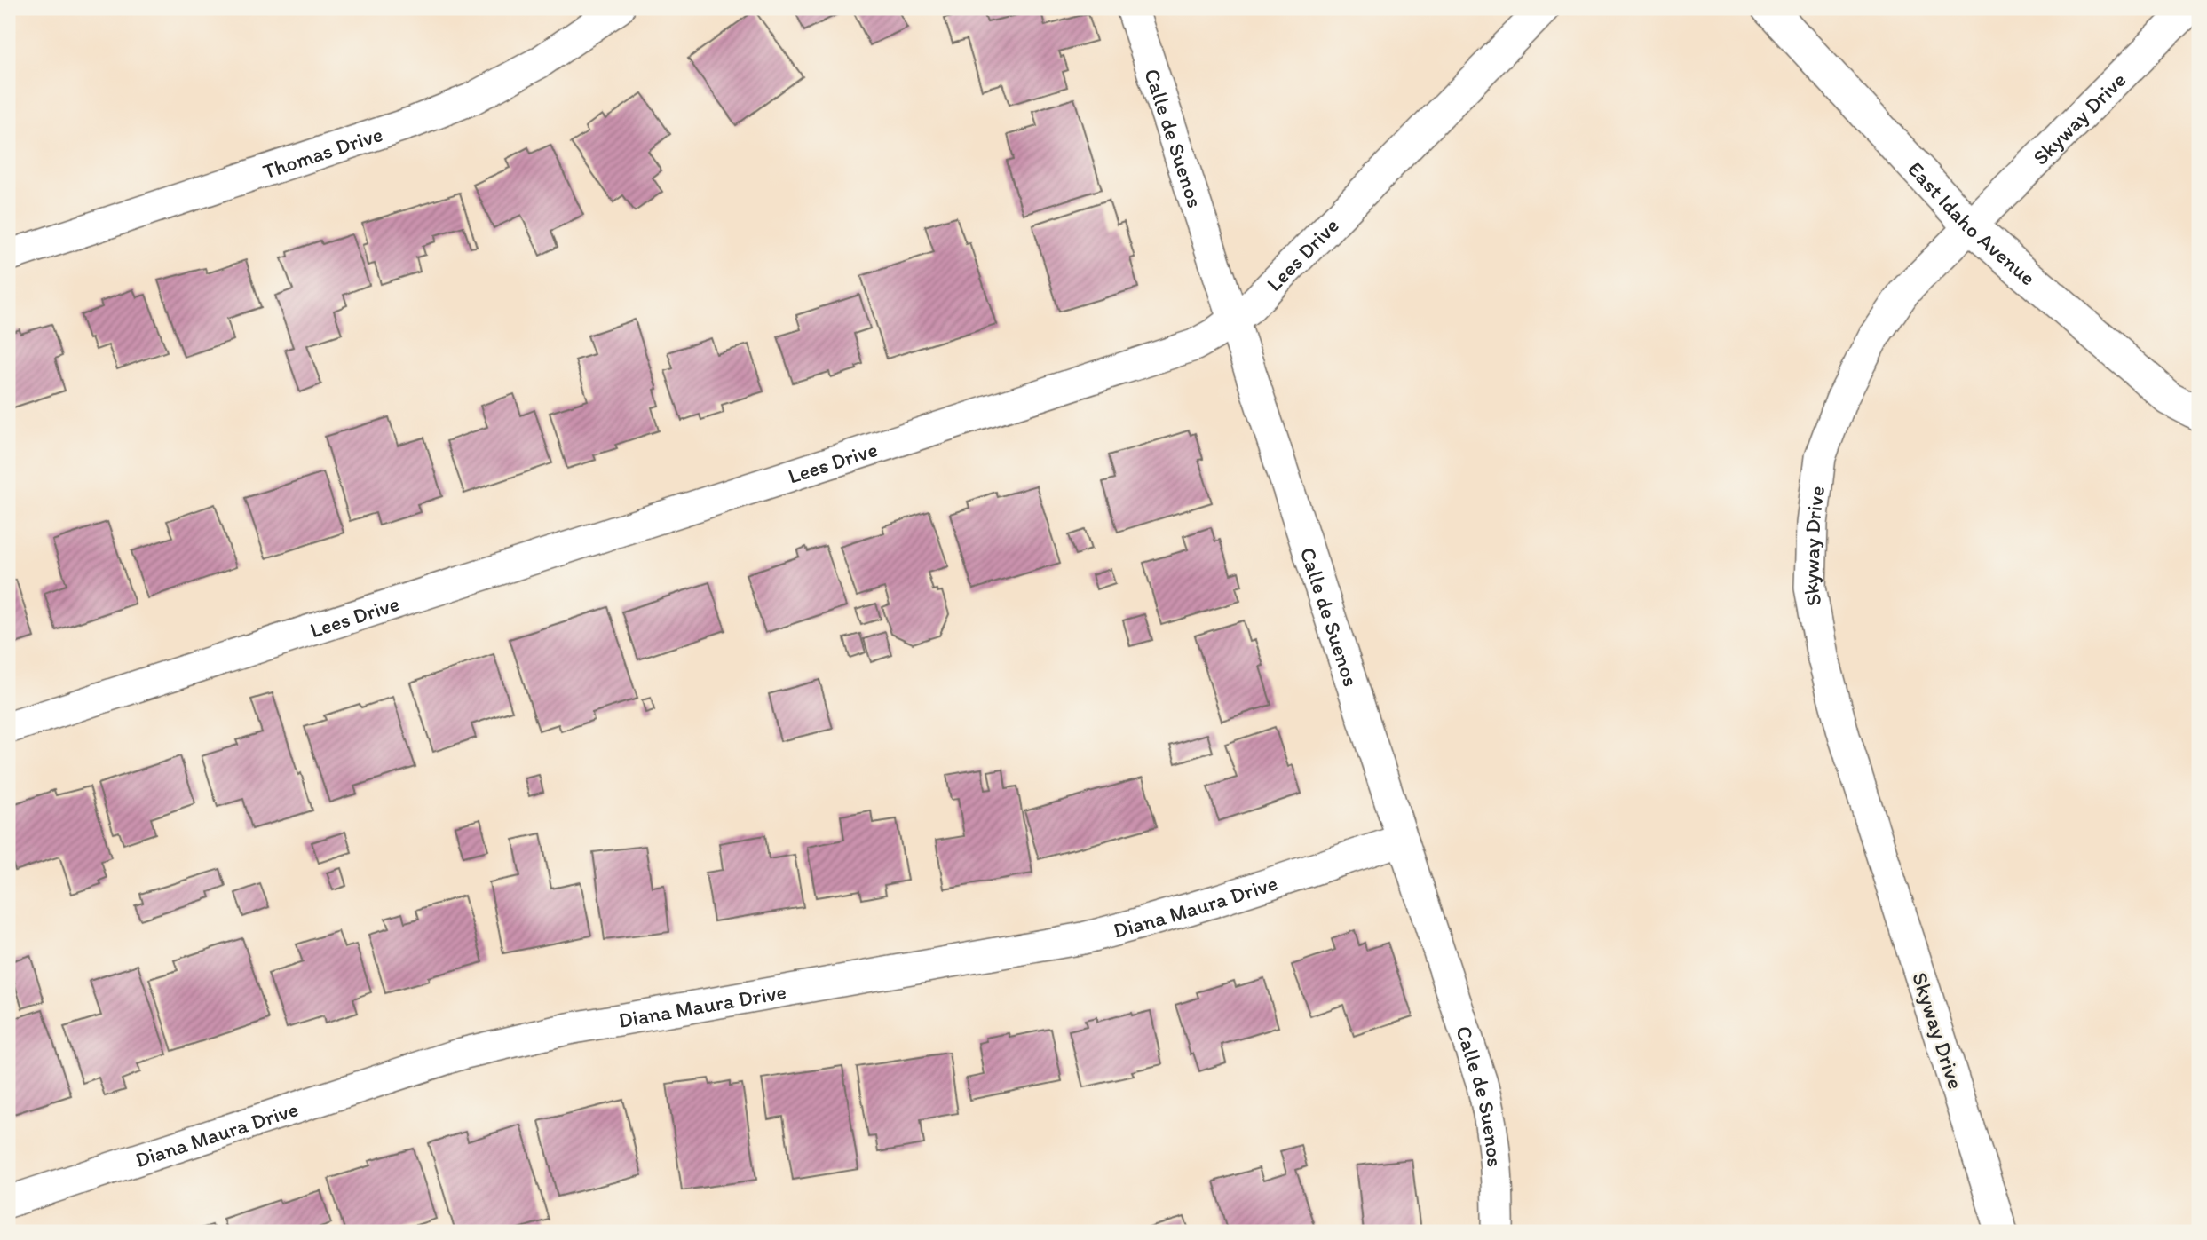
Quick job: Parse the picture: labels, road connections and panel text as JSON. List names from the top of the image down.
{
  "streets": {
    "street": [
      "Skyway Drive",
      "Calle de Suenos",
      "Thomas Drive",
      "East Idaho Avenue",
      "Lees Drive",
      "Diana Maura Drive"
    ]
  },
  "crossings": [
    ["Skyway Drive", "East Idaho Avenue"],
    ["Calle de Suenos", "Lees Drive"],
    ["Calle de Suenos", "Diana Maura Drive"]
  ]
}
